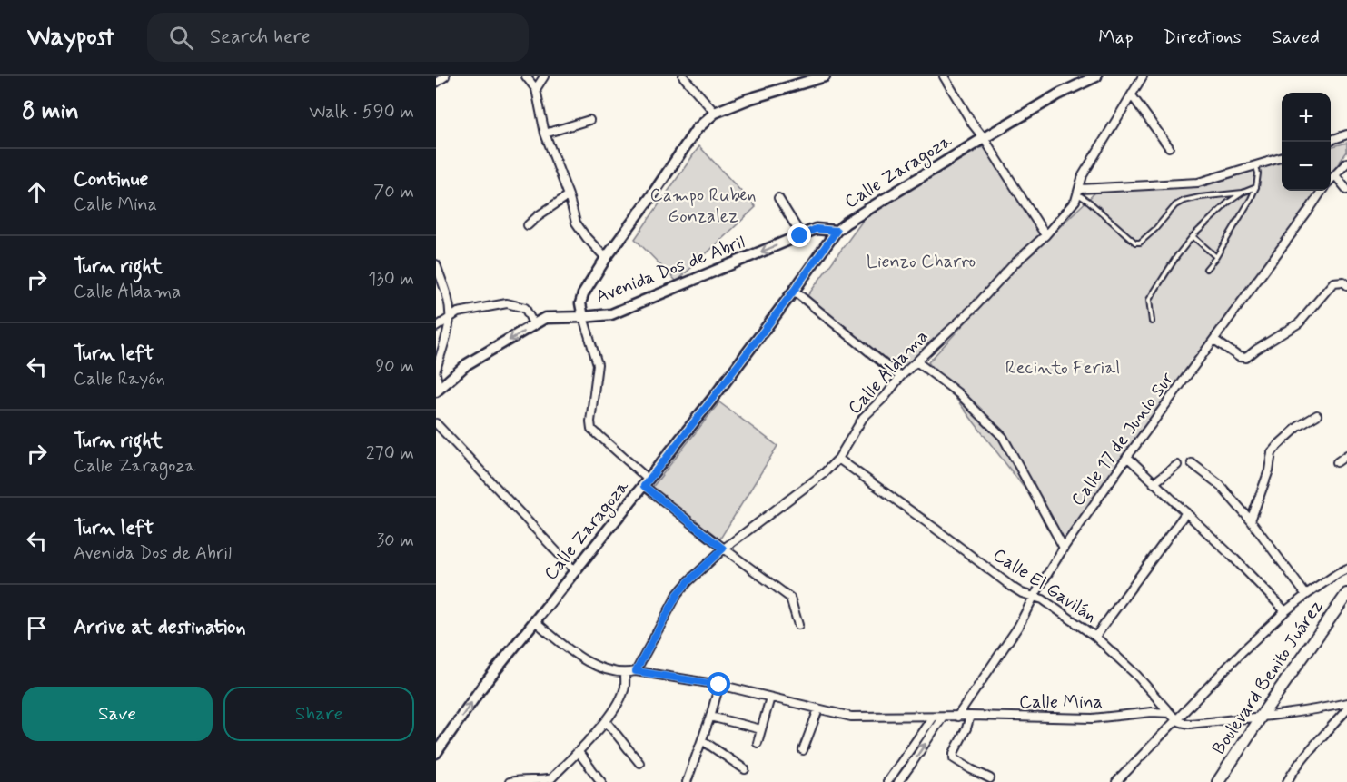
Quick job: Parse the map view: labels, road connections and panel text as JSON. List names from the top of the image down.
{
  "streets": {
    "main road": ["Calle Zaragoza", "Avenida Dos de Abril", "Boulevard Benito Juárez"],
    "street": [
      "Calle Aldama",
      "Calle 17 de Junio Sur",
      "Calle El Gavilán",
      "Calle Mina"
    ]
  },
  "crossings": [
    ["Calle Zaragoza", "Avenida Dos de Abril"],
    ["Calle Zaragoza", "Calle Mina"],
    ["Calle Aldama", "Calle El Gavilán"],
    ["Calle Aldama", "Calle Mina"],
    ["Calle 17 de Junio Sur", "Calle El Gavilán"],
    ["Calle 17 de Junio Sur", "Calle Mina"],
    ["Calle El Gavilán", "Calle Mina"]
  ],
  "one_way": ["Avenida Dos de Abril"],
  "parks": ["Campo Ruben Gonzalez", "Lienzo Charro", "Recinto Ferial"],
  "page": {
    "header": "Waypost",
    "search": "Search here",
    "nav": ["Map", "Directions", "Saved"],
    "heading": ["8 min", "Walk · 590 m"],
    "map_buttons": ["+", "−"],
    "list": [
      ["Continue", "Calle Mina", "70 m"],
      ["Turn right", "Calle Aldama", "130 m"],
      ["Turn left", "Calle Rayón", "90 m"],
      ["Turn right", "Calle Zaragoza", "270 m"],
      ["Turn left", "Avenida Dos de Abril", "30 m"],
      "Arrive at destination"
    ],
    "buttons": ["Save", "Share"]
  }
}
